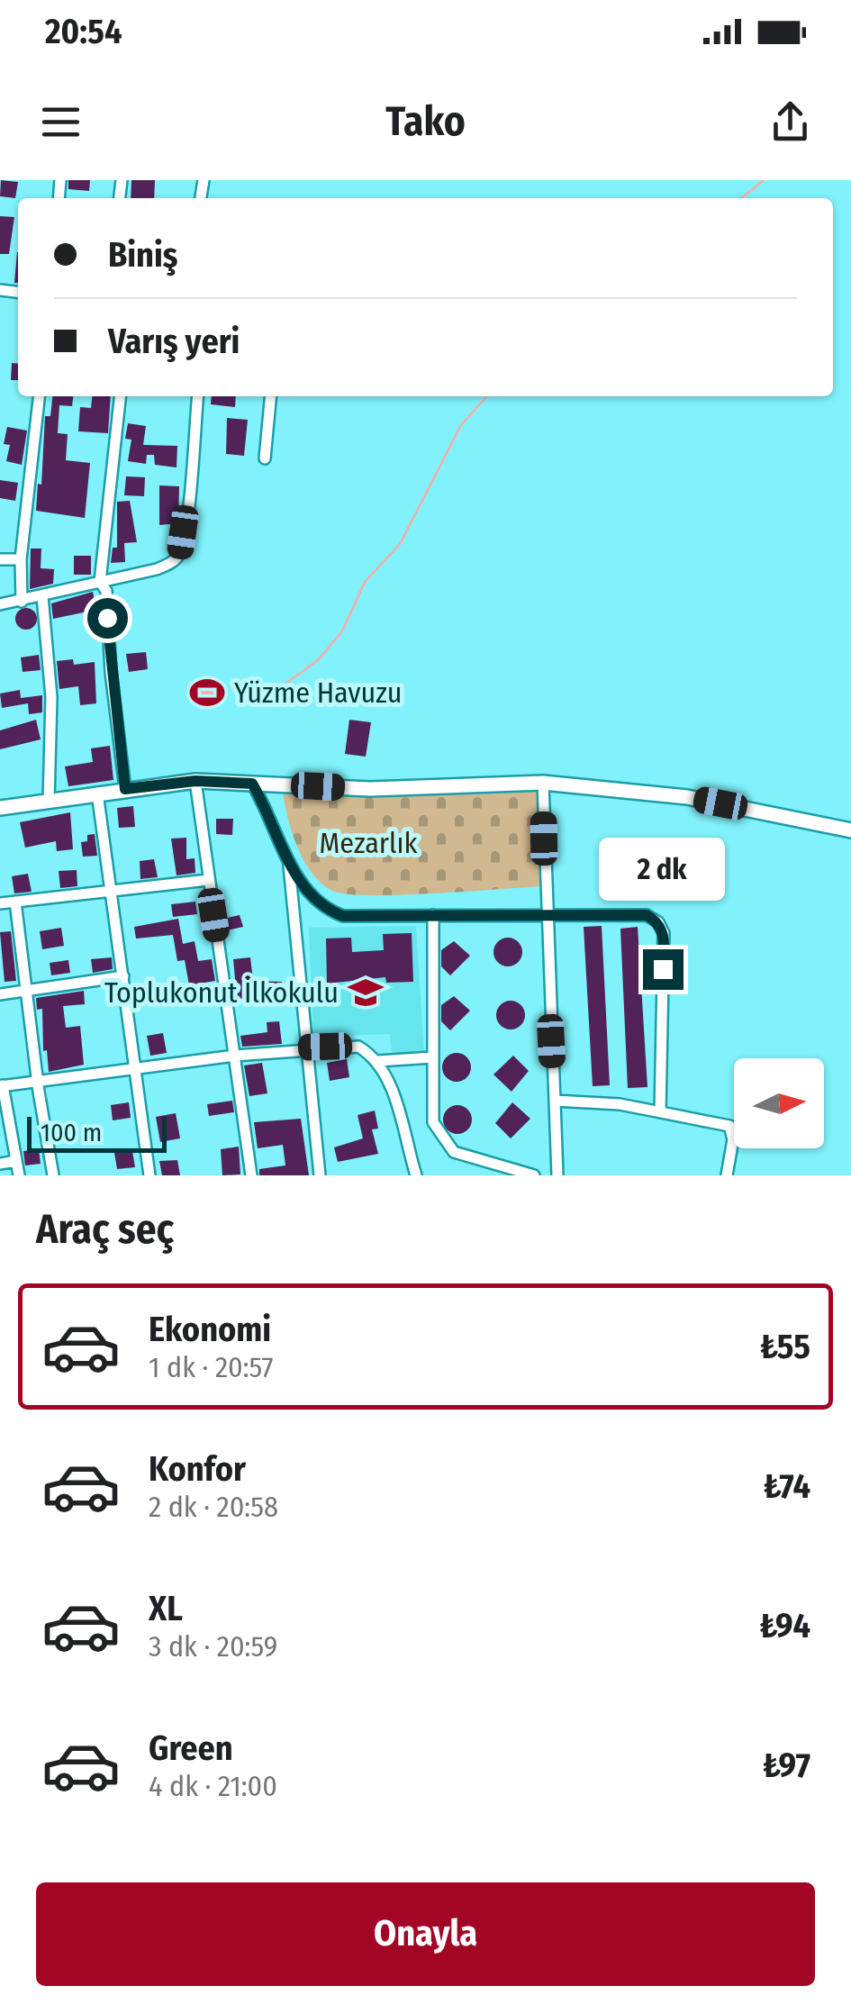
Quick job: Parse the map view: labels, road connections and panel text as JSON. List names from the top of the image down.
{
  "parks": ["Mezarlık"],
  "places": {
    "sports": ["Yüzme Havuzu"],
    "school or university": ["Toplukonut İlkokulu"]
  },
  "scale_bar": "100 m",
  "north": "right",
  "page": {
    "status": "20:54",
    "header": "Tako",
    "banner": ["Biniş", "Varış yeri"],
    "bubble": "2 dk",
    "scale": "100 m",
    "heading": "Araç seç",
    "list": [
      {
        "name": "Ekonomi",
        "note": "1 dk · 20:57",
        "value": "₺55"
      },
      {
        "name": "Konfor",
        "note": "2 dk · 20:58",
        "value": "₺74"
      },
      {
        "name": "XL",
        "note": "3 dk · 20:59",
        "value": "₺94"
      },
      {
        "name": "Green",
        "note": "4 dk · 21:00",
        "value": "₺97"
      }
    ],
    "buttons": "Onayla"
  }
}
